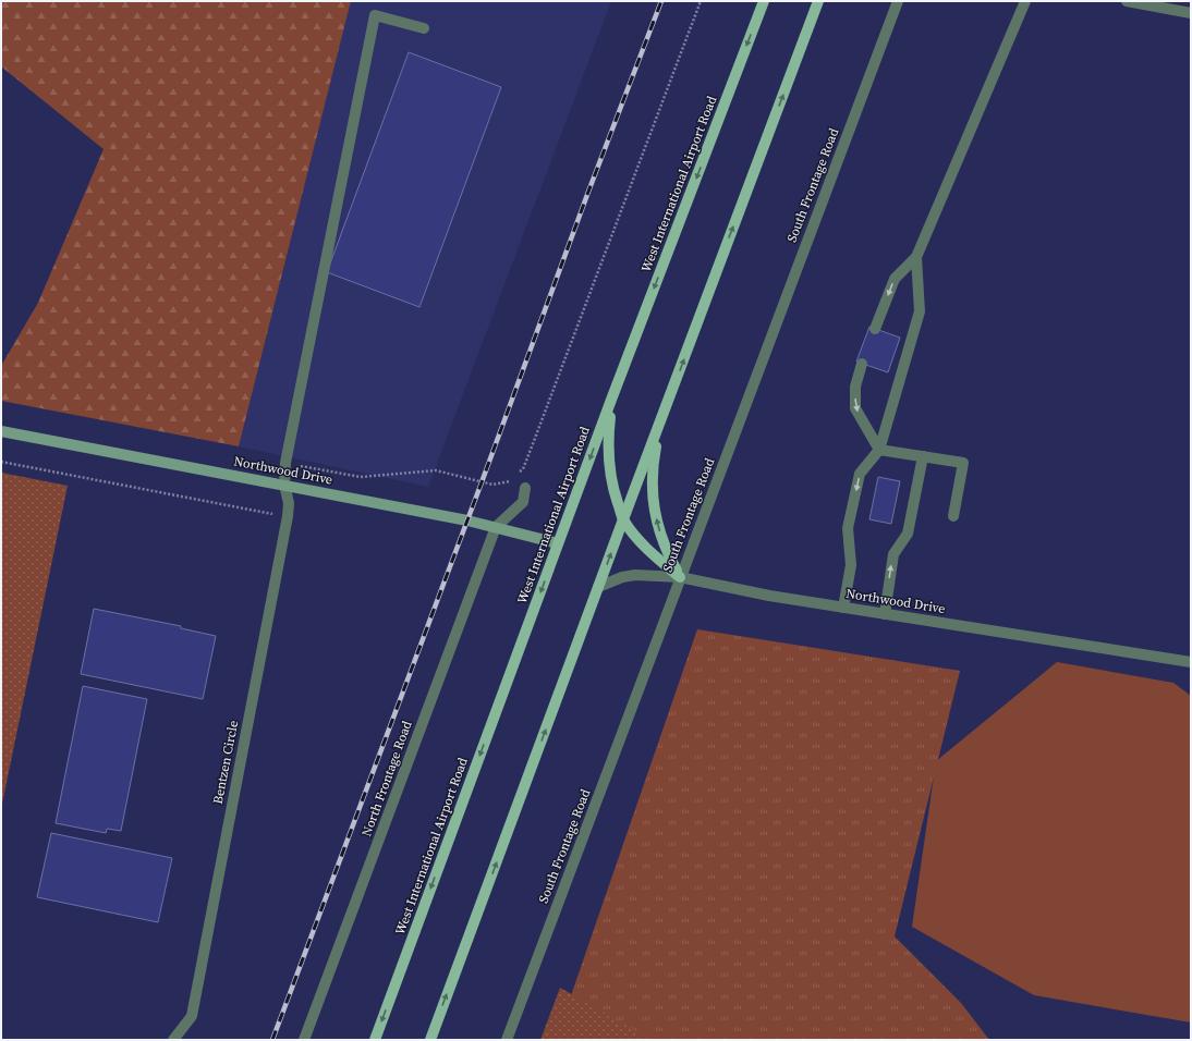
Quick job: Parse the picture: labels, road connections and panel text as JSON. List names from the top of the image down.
{
  "streets": {
    "main road": ["West International Airport Road"],
    "street": [
      "South Frontage Road",
      "Northwood Drive",
      "Bentzen Circle",
      "North Frontage Road"
    ]
  },
  "crossings": [
    ["West International Airport Road", "Northwood Drive"],
    ["South Frontage Road", "Northwood Drive"],
    ["Northwood Drive", "Bentzen Circle"],
    ["Northwood Drive", "North Frontage Road"]
  ]
}
